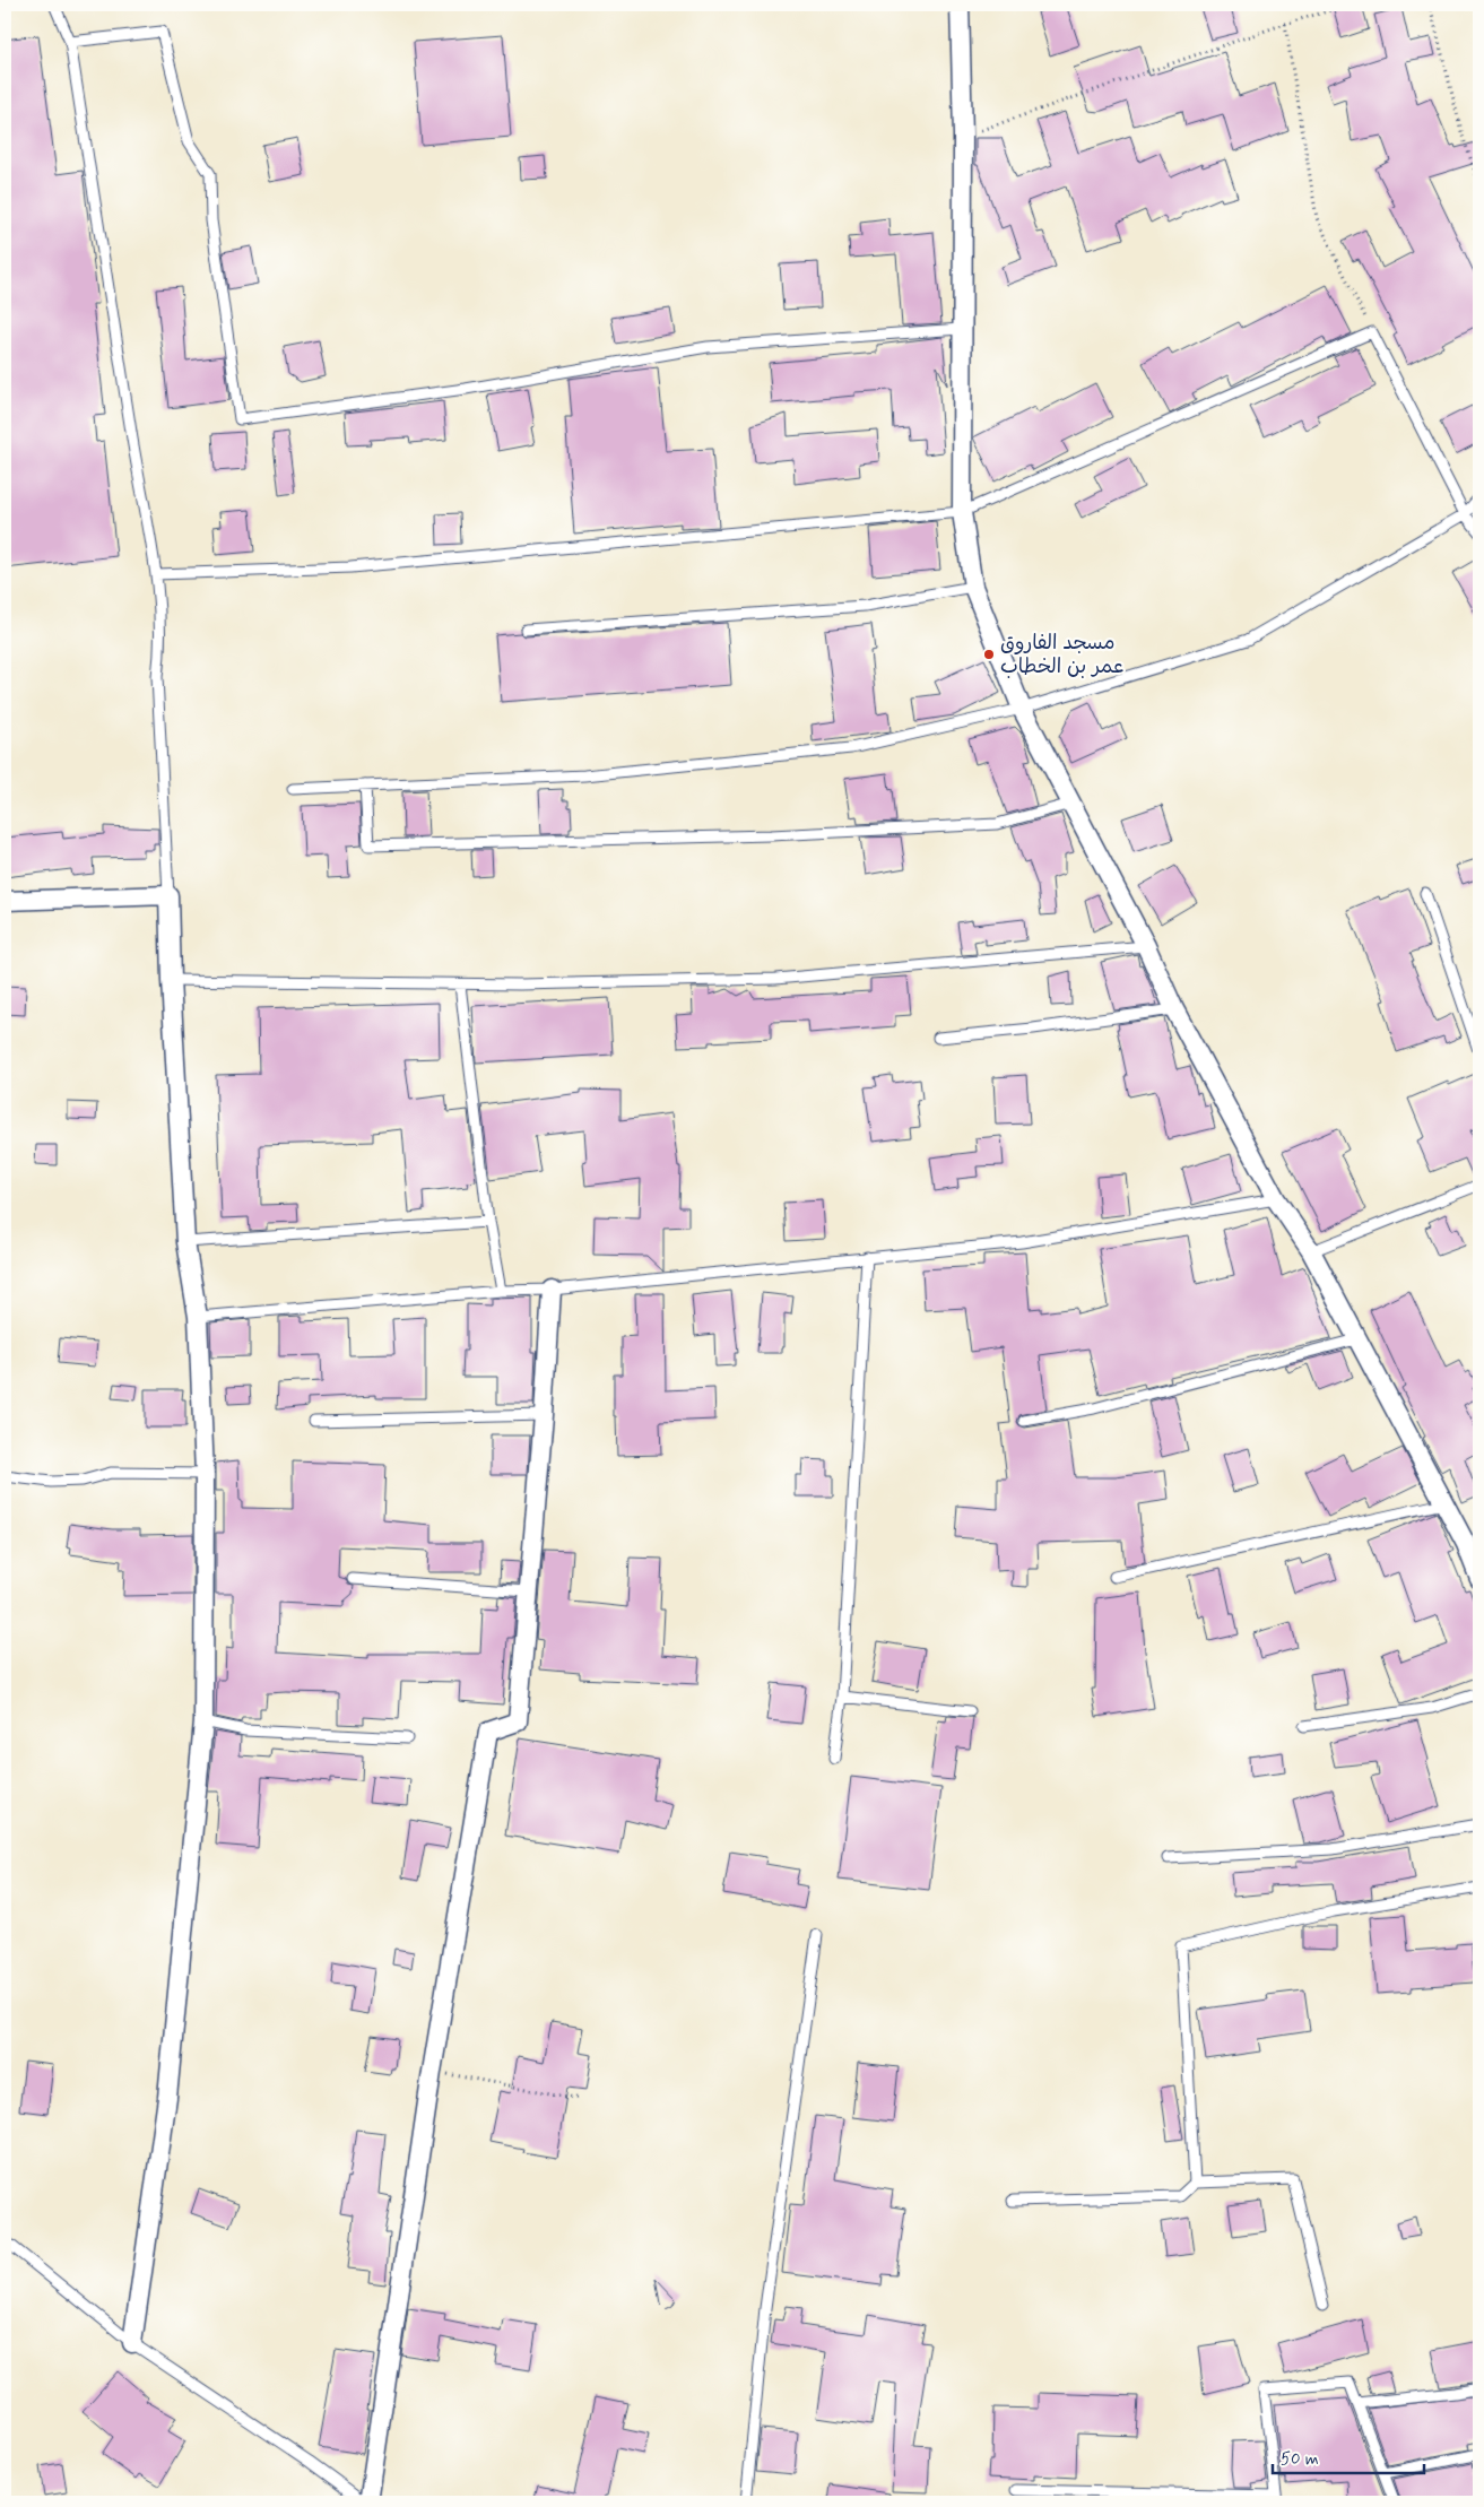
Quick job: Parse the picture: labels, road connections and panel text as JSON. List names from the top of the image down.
{
  "places": ["مسجد الفاروق عمر بن الخطاب"],
  "scale_bar": "50 m"
}
